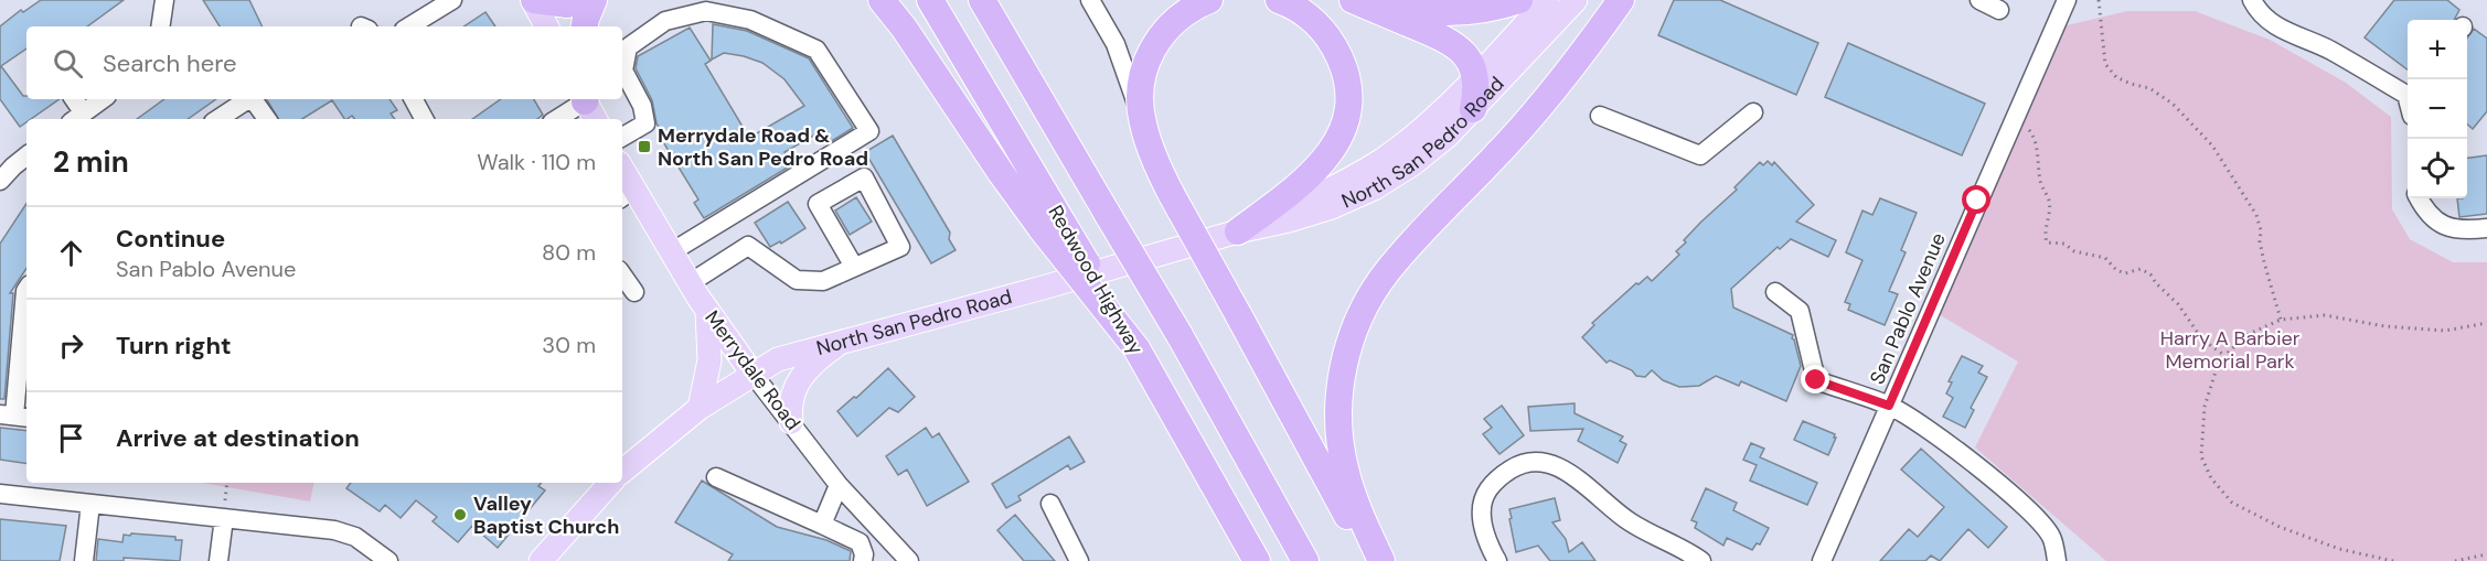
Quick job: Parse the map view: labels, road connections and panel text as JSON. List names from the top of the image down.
{
  "streets": {
    "highway": ["Redwood Highway"],
    "main road": ["North San Pedro Road", "Merrydale Road"],
    "street": ["San Pablo Avenue"]
  },
  "crossings": [
    ["North San Pedro Road", "Merrydale Road"]
  ],
  "parks": ["Harry A Barbier Memorial Park"],
  "places": {
    "transit": ["Merrydale Road & North San Pedro Road"],
    "other": ["Valley Baptist Church"]
  },
  "page": {
    "map_buttons": ["+", "−"],
    "search": "Search here",
    "heading": ["2 min", "Walk · 110 m"],
    "list": [
      ["Continue", "San Pablo Avenue", "80 m"],
      ["Turn right", "30 m"],
      "Arrive at destination"
    ]
  }
}
